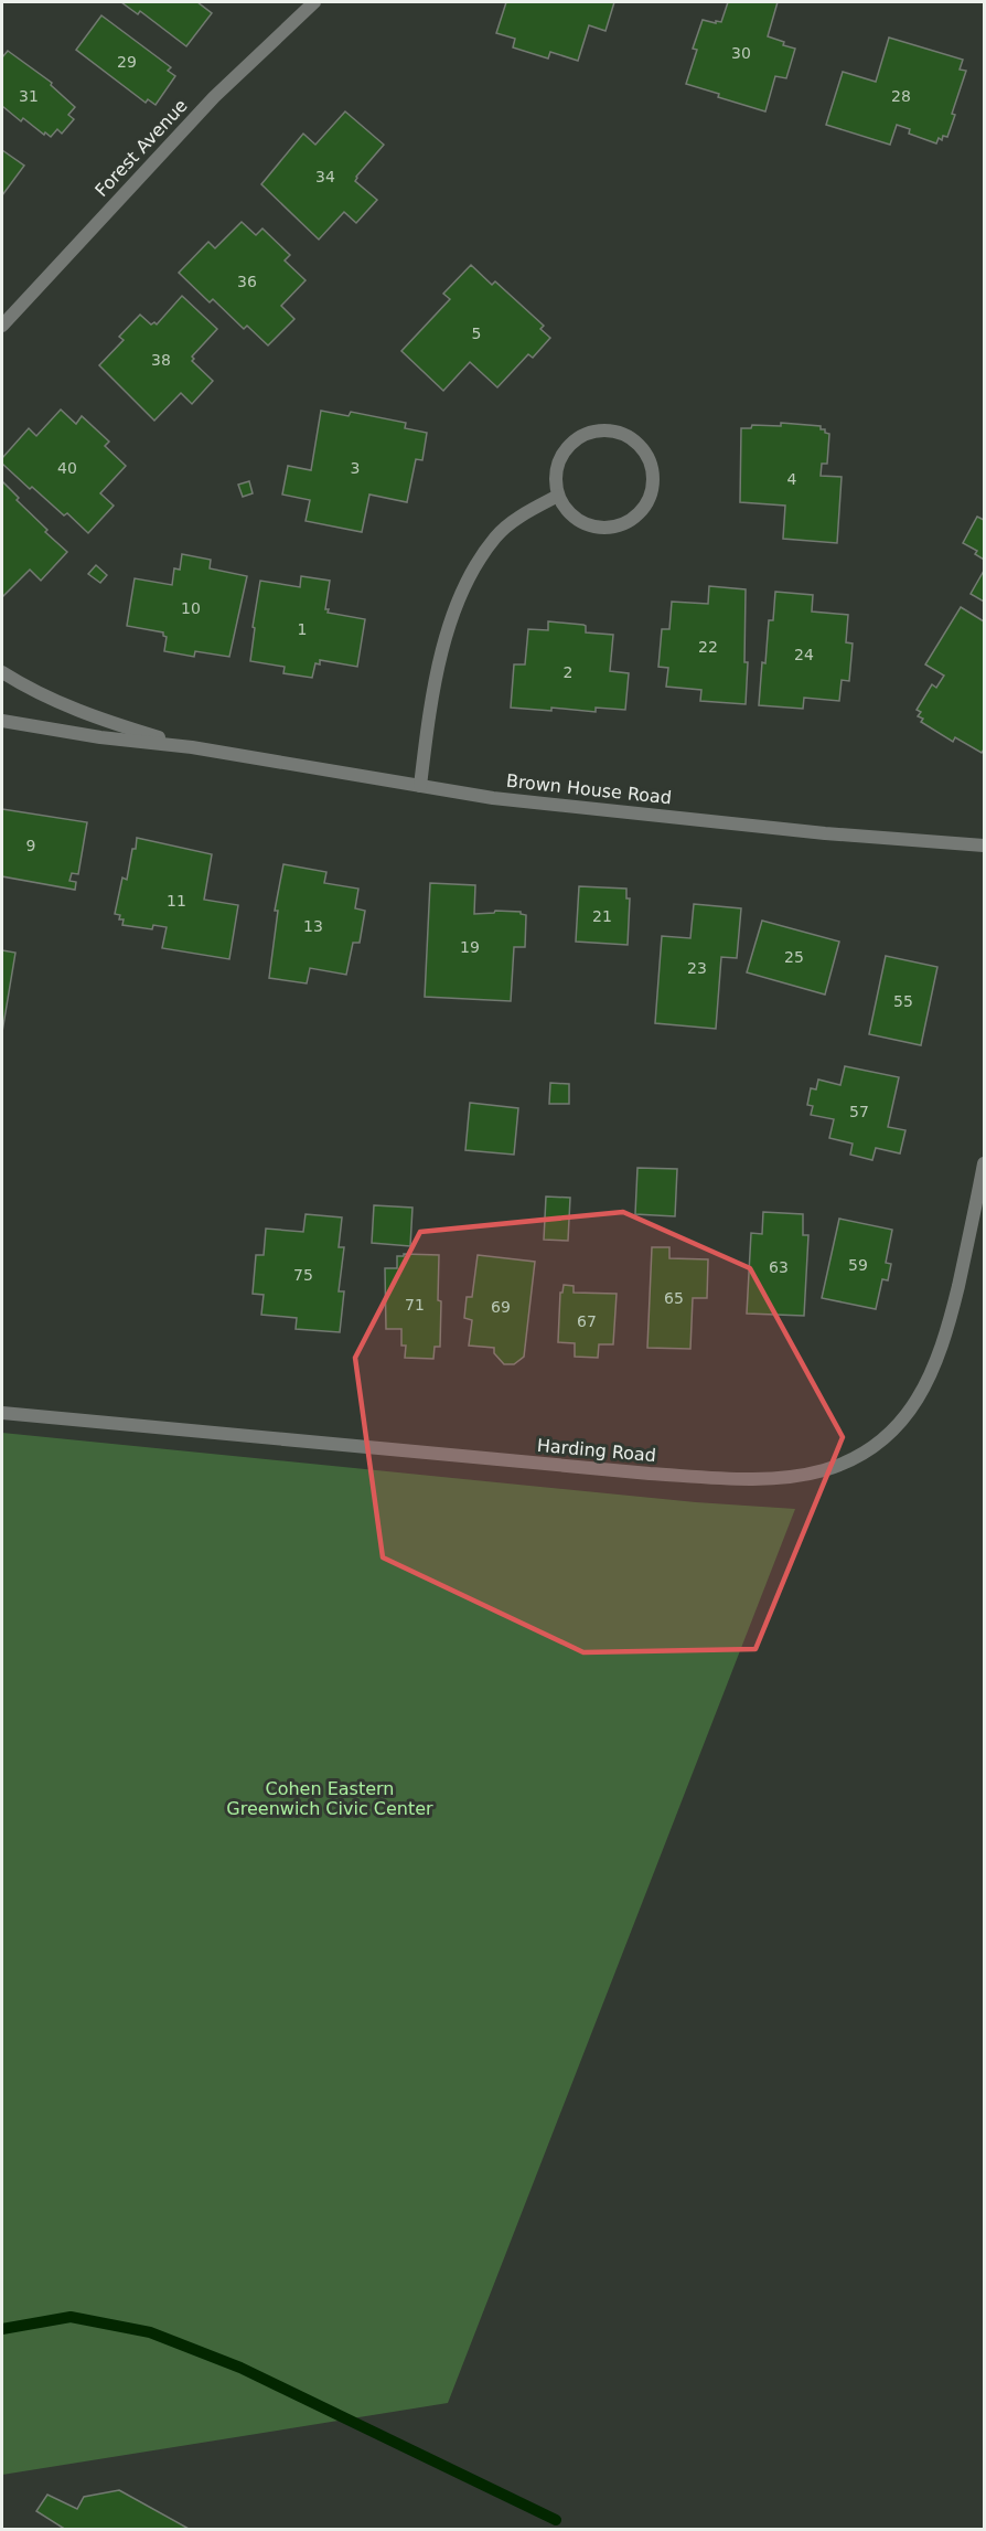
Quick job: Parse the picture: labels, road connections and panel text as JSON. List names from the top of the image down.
{
  "streets": {
    "street": ["Forest Avenue", "Brown House Road", "Harding Road"]
  },
  "parks": ["Cohen Eastern Greenwich Civic Center"],
  "house_numbers": [
    "30",
    "29",
    "31",
    "28",
    "34",
    "36",
    "5",
    "38",
    "40",
    "3",
    "4",
    "10",
    "1",
    "22",
    "24",
    "2",
    "9",
    "11",
    "21",
    "13",
    "19",
    "25",
    "23",
    "55",
    "57",
    "59",
    "63",
    "75",
    "65",
    "71",
    "69",
    "67"
  ]
}
